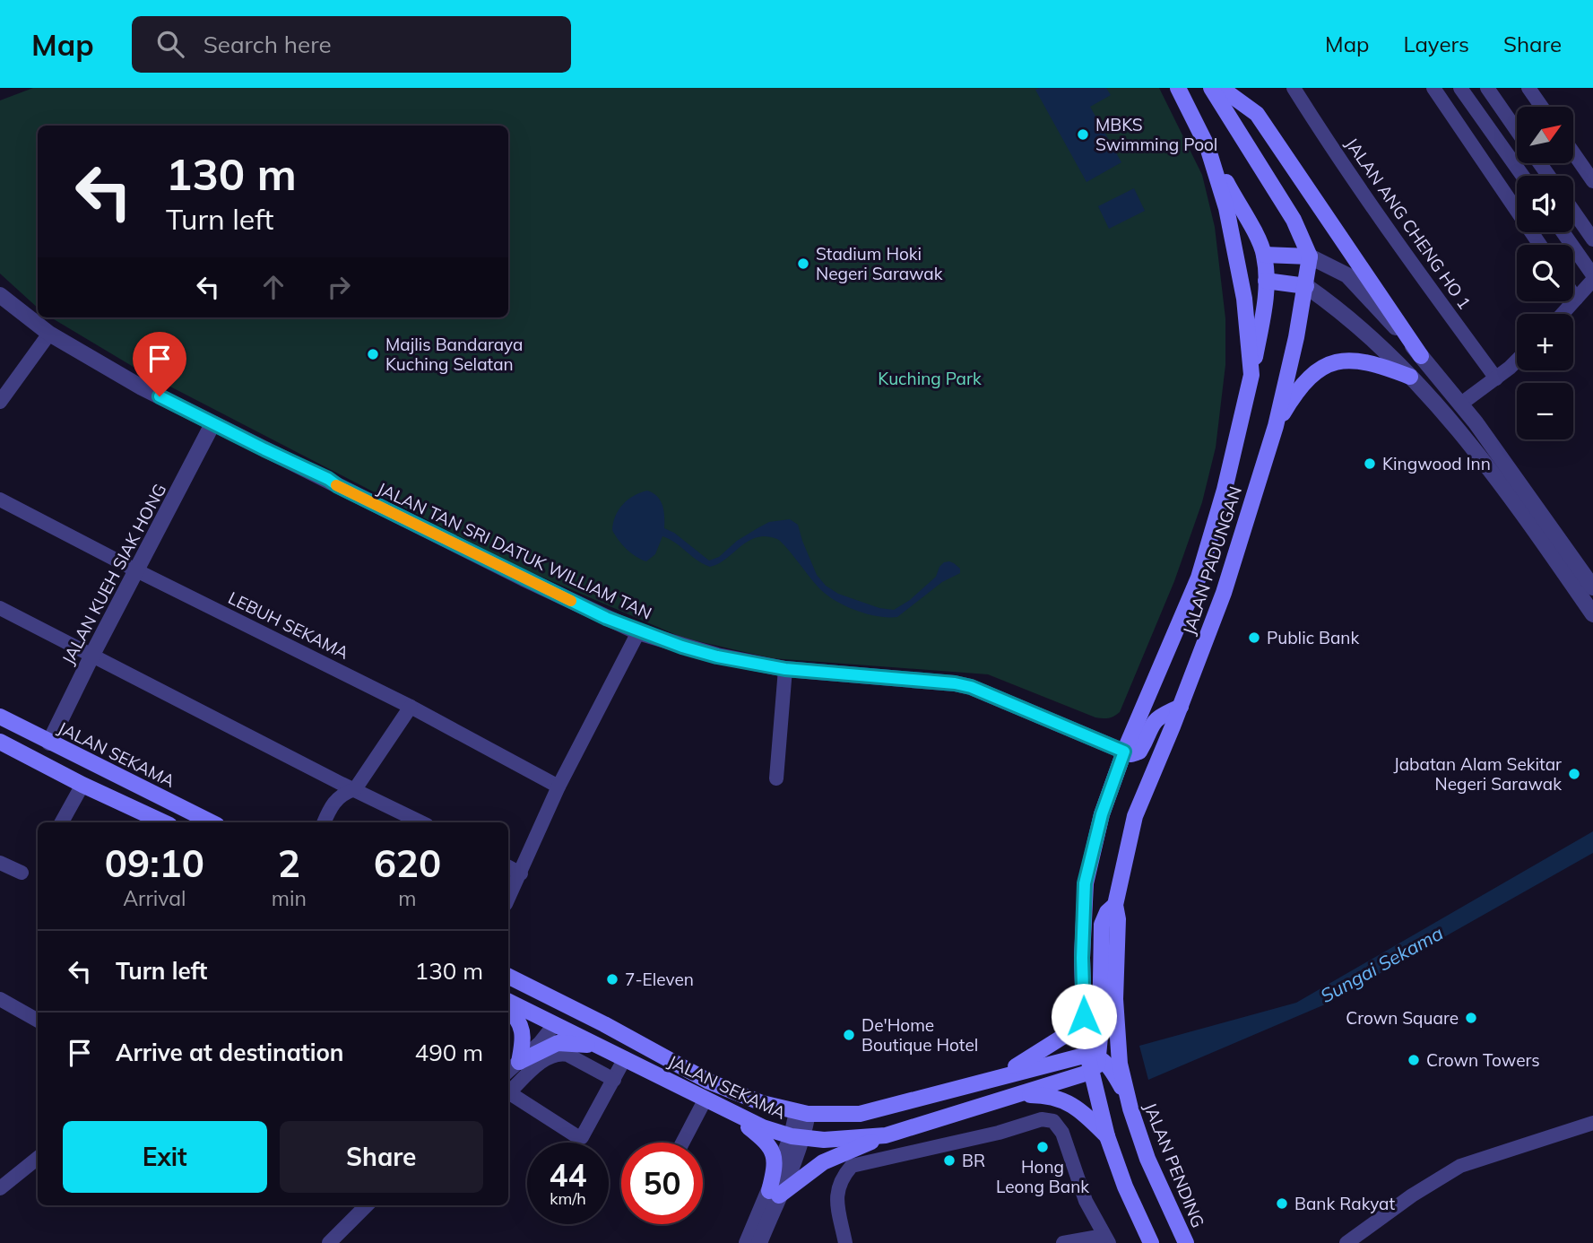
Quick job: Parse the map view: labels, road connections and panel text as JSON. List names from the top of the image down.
{
  "streets": {
    "main road": ["JALAN PADUNGAN", "JALAN SEKAMA", "JALAN PENDING"],
    "street": [
      "JALAN ANG CHENG HO 1",
      "JALAN TAN SRI DATUK WILLIAM TAN",
      "JALAN KUEH SIAK HONG",
      "LEBUH SEKAMA"
    ]
  },
  "crossings": [
    ["JALAN TAN SRI DATUK WILLIAM TAN", "JALAN PADUNGAN"],
    ["JALAN TAN SRI DATUK WILLIAM TAN", "JALAN KUEH SIAK HONG"],
    ["JALAN PADUNGAN", "JALAN SEKAMA"],
    ["JALAN PADUNGAN", "JALAN PENDING"],
    ["JALAN KUEH SIAK HONG", "LEBUH SEKAMA"],
    ["JALAN KUEH SIAK HONG", "JALAN SEKAMA"]
  ],
  "water": ["Sungai Sekama"],
  "parks": ["Kuching Park"],
  "places": [
    "MBKS Swimming Pool",
    "Stadium Hoki Negeri Sarawak",
    "Majlis Bandaraya Kuching Selatan",
    "Kingwood Inn",
    "Public Bank",
    "Jabatan Alam Sekitar Negeri Sarawak",
    "7-Eleven",
    "Crown Square",
    "De'Home Boutique Hotel",
    "Crown Towers",
    "Hong Leong Bank",
    "BR",
    "Bank Rakyat"
  ],
  "north": "top right",
  "page": {
    "header": "Map",
    "search": "Search here",
    "nav": ["Map", "Layers", "Share"],
    "map_buttons": ["+", "−"],
    "turn": ["130 m", "Turn left"],
    "eta": [
      "09:10",
      "Arrival",
      "2",
      "min",
      "620",
      "m"
    ],
    "list": [
      {
        "name": "Turn left",
        "value": "130 m"
      },
      {
        "name": "Arrive at destination",
        "value": "490 m"
      }
    ],
    "buttons": ["Exit", "Share"],
    "speed": "44 km/h",
    "limit": "50"
  }
}
